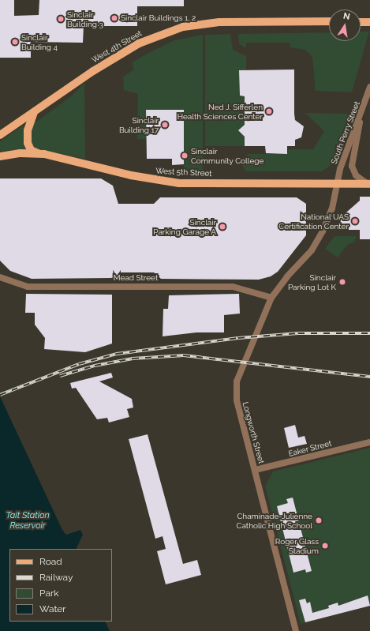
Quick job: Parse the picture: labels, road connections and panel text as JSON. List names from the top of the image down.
{
  "streets": {
    "main road": ["West 4th Street", "West 5th Street"],
    "street": [
      "South Perry Street",
      "Mead Street",
      "Longworth Street",
      "Eaker Street"
    ]
  },
  "crossings": [
    ["South Perry Street", "West 5th Street"],
    ["South Perry Street", "Longworth Street"],
    ["Mead Street", "Longworth Street"],
    ["Longworth Street", "Eaker Street"]
  ],
  "water": ["Tait Station Reservoir"],
  "places": [
    "Sinclair Buildings 1, 2",
    "Sinclair Building 3",
    "Sinclair Building 4",
    "Ned J. Sifferlen Health Sciences Center",
    "Sinclair Building 17",
    "Sinclair Community College",
    "National UAS Certification Center",
    "Sinclair Parking Garage A",
    "Sinclair Parking Lot K",
    "Chaminade-Julienne Catholic High School",
    "Roger Glass Stadium"
  ],
  "legend": [
    "Road",
    "Railway",
    "Park",
    "Water"
  ],
  "north": "top"
}
